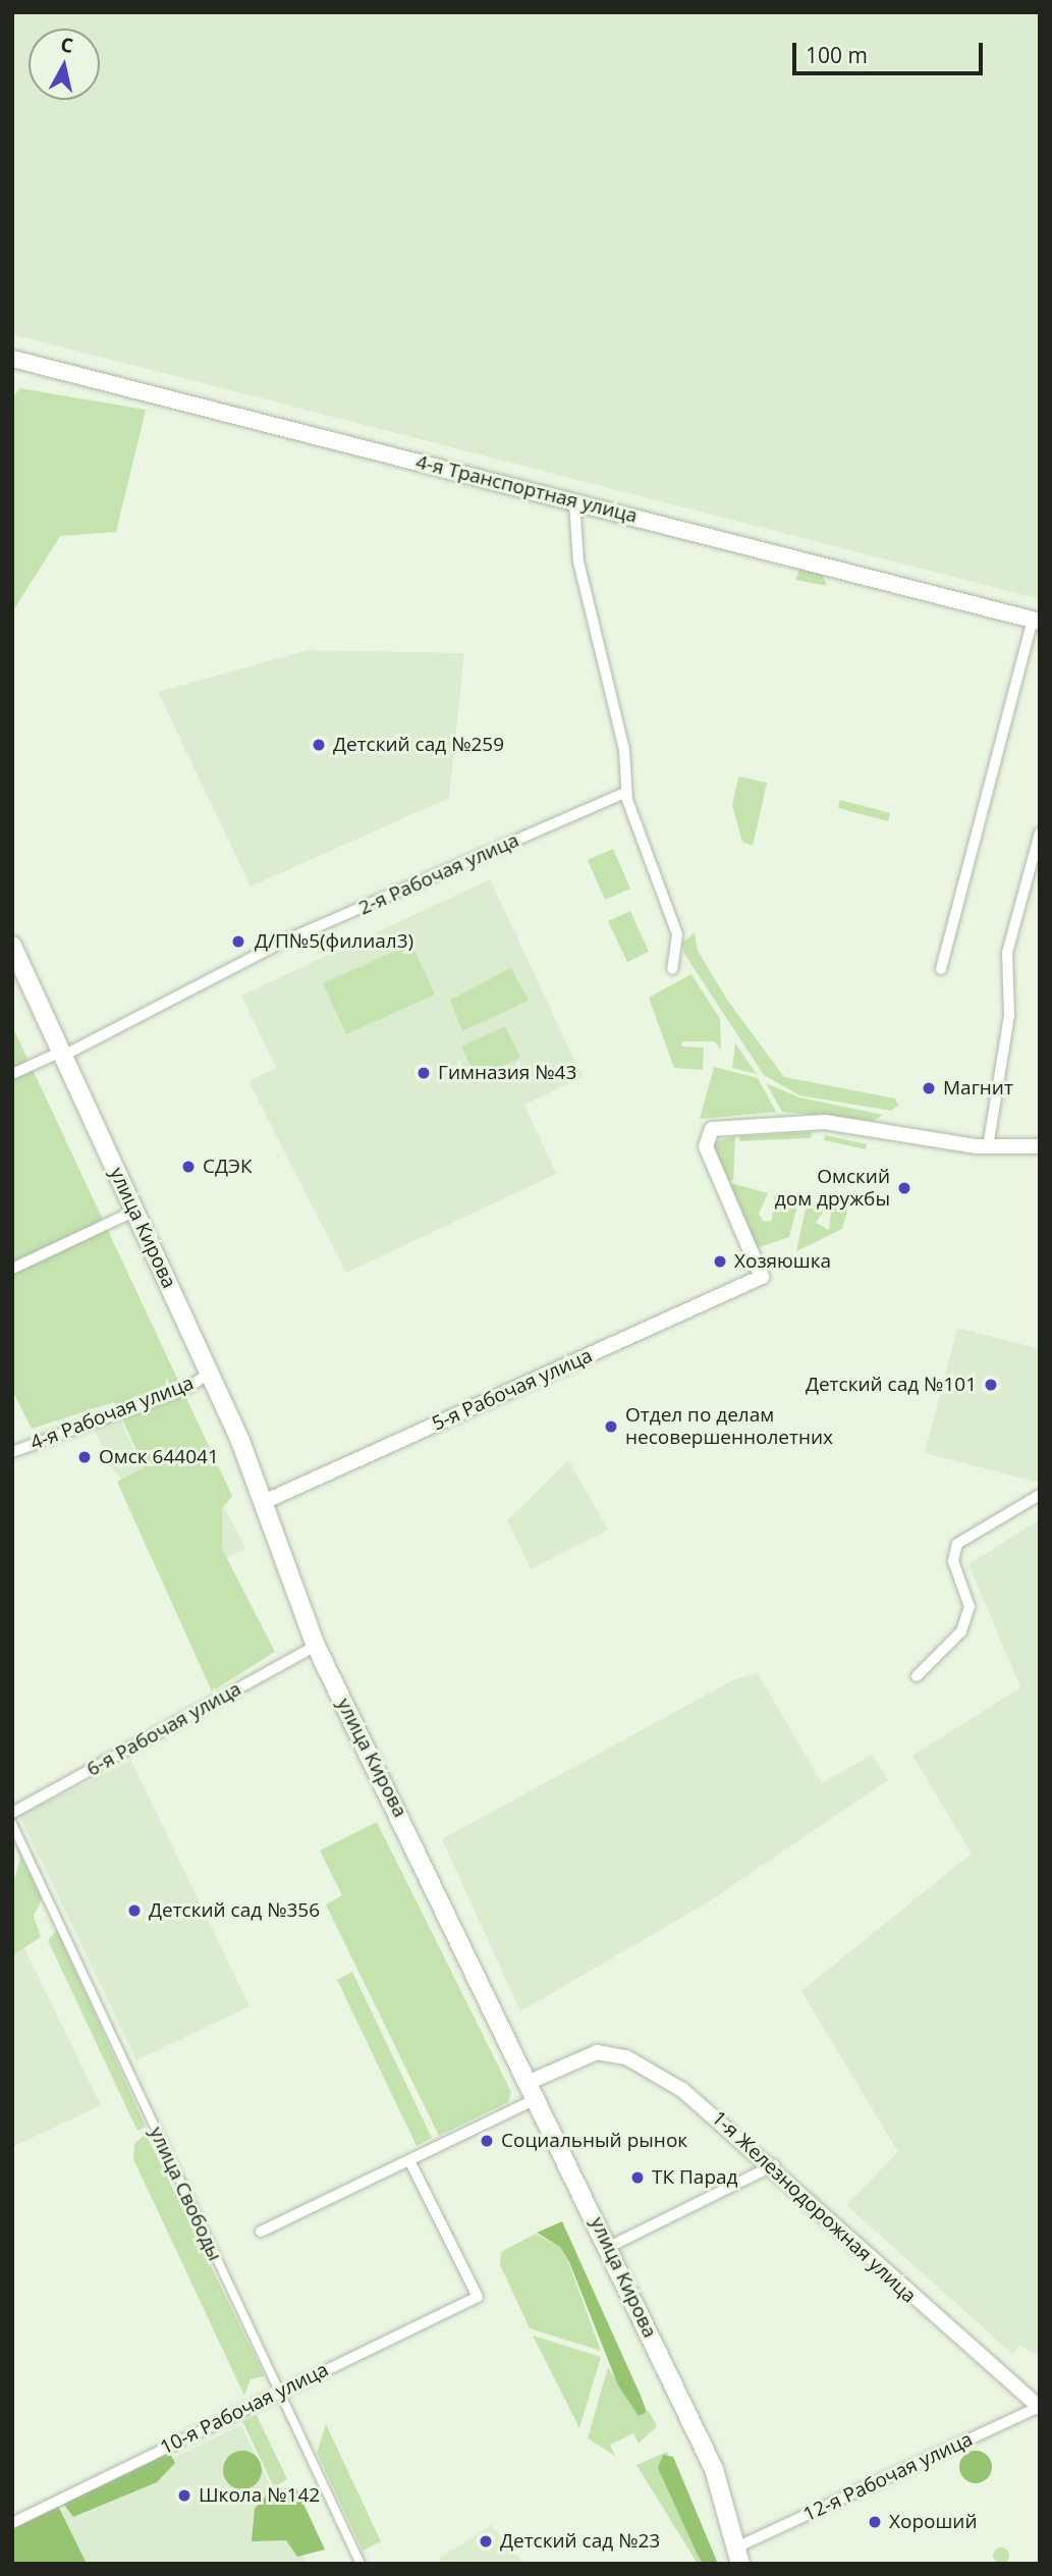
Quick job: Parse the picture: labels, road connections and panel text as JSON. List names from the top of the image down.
{
  "streets": {
    "main road": ["4-я Транспортная улица", "улица Кирова"],
    "street": [
      "2-я Рабочая улица",
      "5-я Рабочая улица",
      "4-я Рабочая улица",
      "6-я Рабочая улица",
      "улица Свободы",
      "1-я Железнодорожная улица",
      "10-я Рабочая улица",
      "12-я Рабочая улица"
    ]
  },
  "crossings": [
    ["2-я Рабочая улица", "улица Кирова"],
    ["улица Кирова", "5-я Рабочая улица"],
    ["улица Кирова", "4-я Рабочая улица"],
    ["улица Кирова", "6-я Рабочая улица"],
    ["улица Кирова", "1-я Железнодорожная улица"],
    ["улица Кирова", "12-я Рабочая улица"],
    ["улица Свободы", "10-я Рабочая улица"],
    ["1-я Железнодорожная улица", "12-я Рабочая улица"]
  ],
  "places": [
    "Детский сад №259",
    "Д/П№5(филиал3)",
    "Гимназия №43",
    "Магнит",
    "СДЭК",
    "Омский дом дружбы",
    "Хозяюшка",
    "Детский сад №101",
    "Отдел по делам несовершеннолетних",
    "Омск 644041",
    "Детский сад №356",
    "Социальный рынок",
    "ТК Парад",
    "Школа №142",
    "Хороший",
    "Детский сад №23"
  ],
  "scale_bar": "100 m",
  "north": "top"
}
